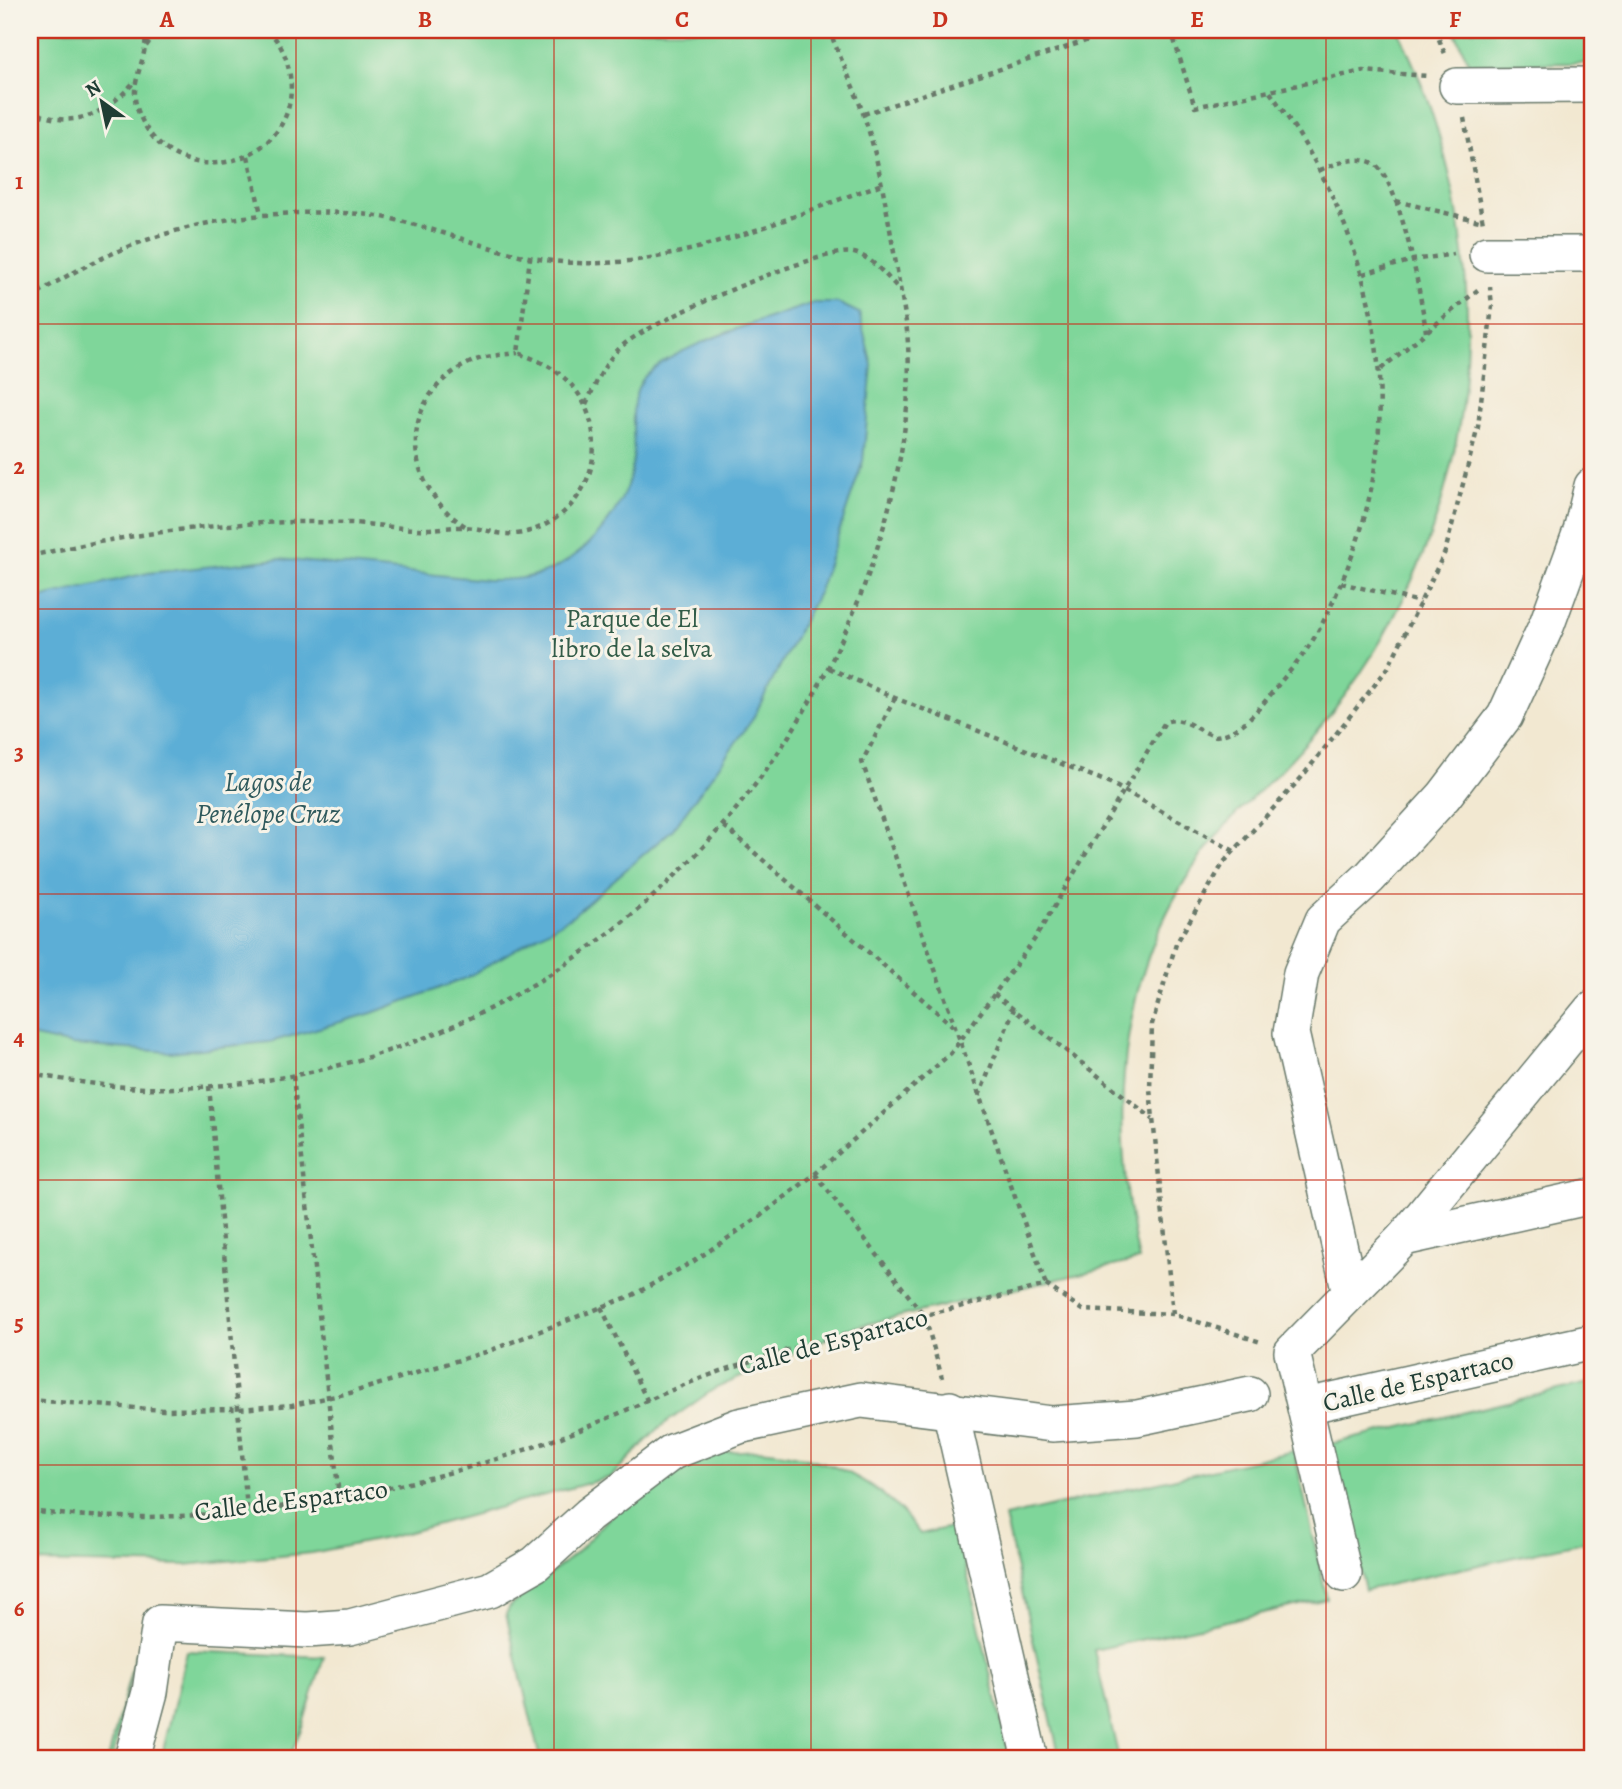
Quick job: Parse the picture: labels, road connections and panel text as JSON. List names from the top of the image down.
{
  "streets": {
    "street": ["Calle de Espartaco"]
  },
  "water": ["Lagos de Penélope Cruz"],
  "parks": ["Parque de El libro de la selva"],
  "north": "top left",
  "grid": {
    "columns": [
      "A",
      "B",
      "C",
      "D",
      "E",
      "F"
    ],
    "rows": [
      "1",
      "2",
      "3",
      "4",
      "5",
      "6"
    ]
  }
}
